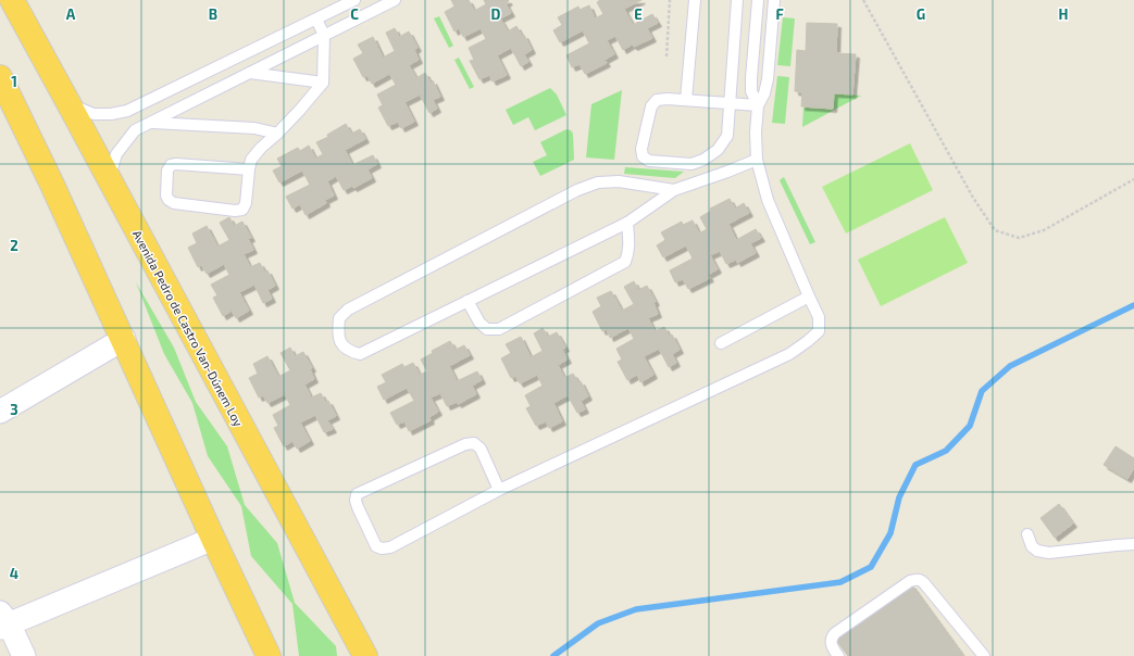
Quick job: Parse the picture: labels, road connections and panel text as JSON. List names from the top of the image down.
{
  "streets": {
    "highway": ["Avenida Pedro de Castro Van-Dúnem Loy"]
  },
  "grid": {
    "columns": [
      "A",
      "B",
      "C",
      "D",
      "E",
      "F",
      "G",
      "H"
    ],
    "rows": [
      "1",
      "2",
      "3",
      "4"
    ]
  }
}
